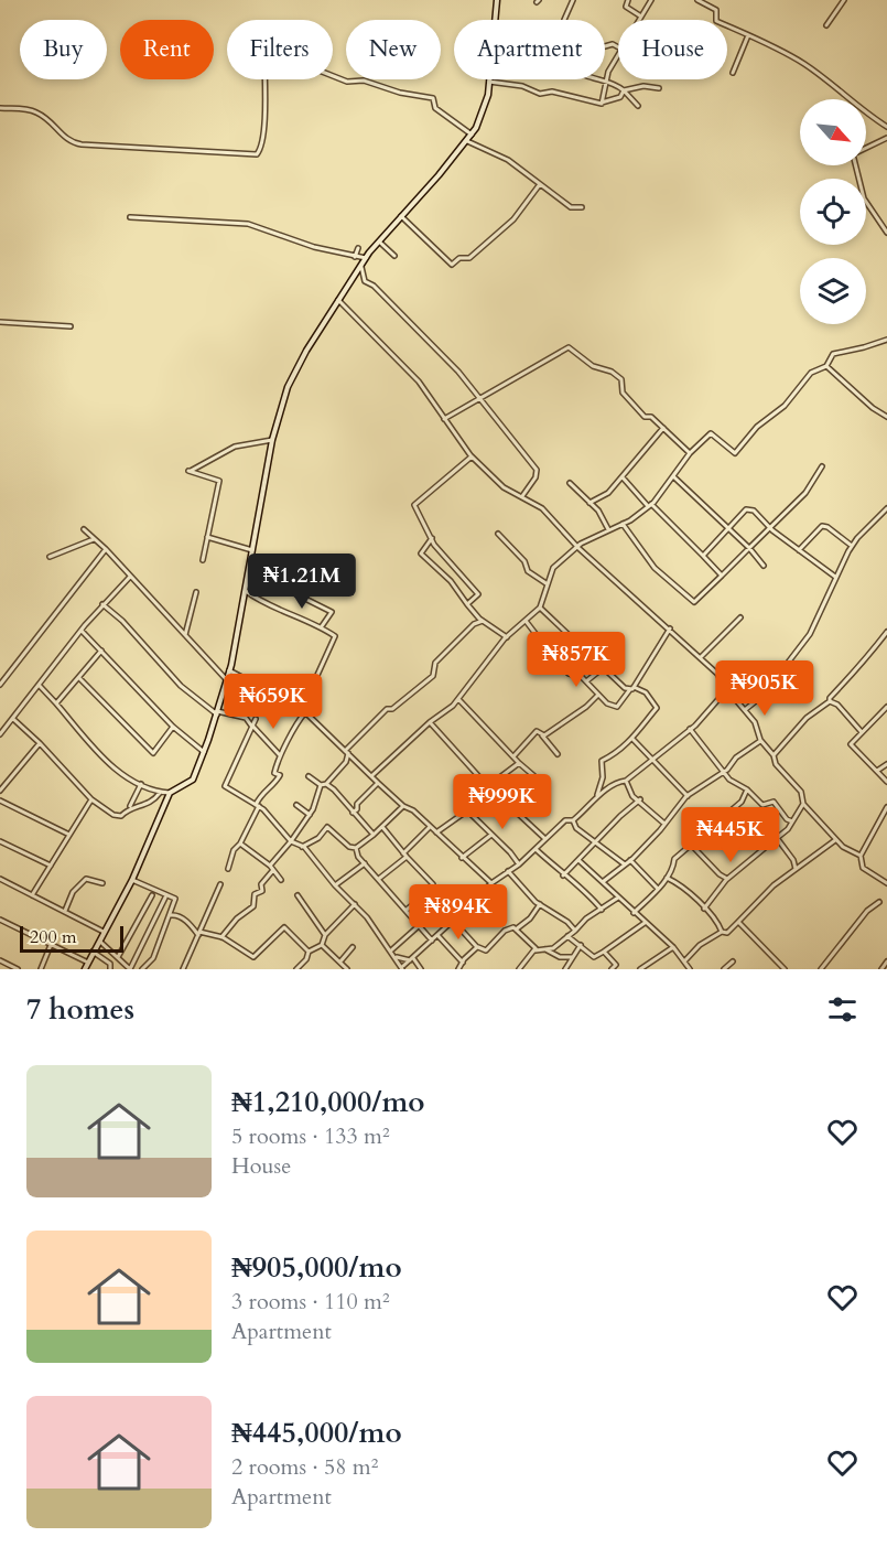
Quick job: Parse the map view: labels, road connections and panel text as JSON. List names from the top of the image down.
{
  "scale_bar": "200 m",
  "north": "bottom right",
  "page": {
    "chip": [
      "Buy",
      "Rent",
      "Filters",
      "New",
      "Apartment",
      "House"
    ],
    "price": [
      "₦1.21M",
      "₦857K",
      "₦905K",
      "₦659K",
      "₦999K",
      "₦445K",
      "₦894K"
    ],
    "scale": "200 m",
    "heading": "7 homes",
    "list": [
      {
        "name": "₦1,210,000/mo",
        "note": "5 rooms · 133 m² · House"
      },
      {
        "name": "₦905,000/mo",
        "note": "3 rooms · 110 m² · Apartment"
      },
      {
        "name": "₦445,000/mo",
        "note": "2 rooms · 58 m² · Apartment"
      }
    ]
  }
}
